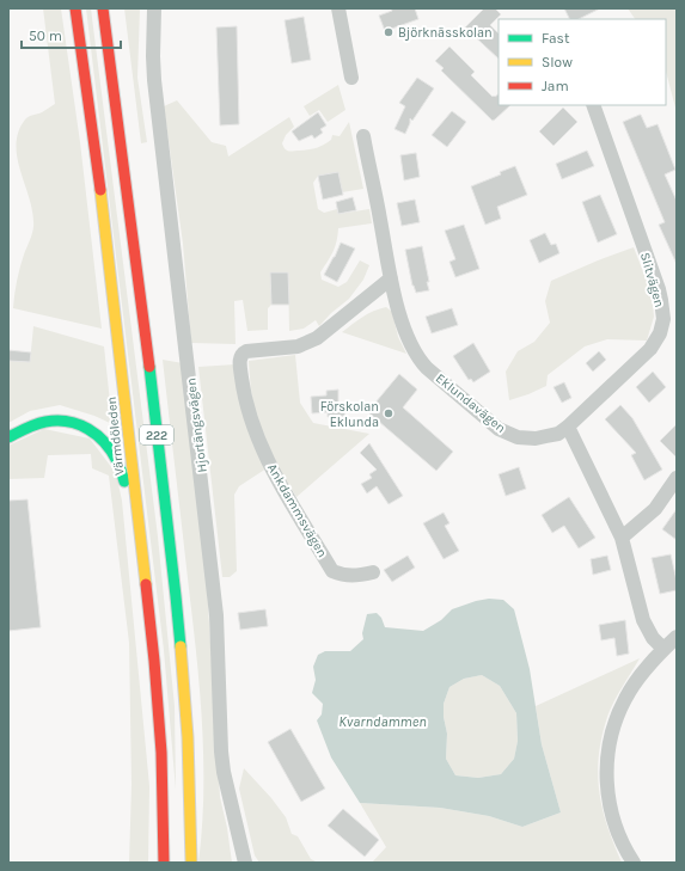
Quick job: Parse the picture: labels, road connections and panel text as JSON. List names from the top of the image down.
{
  "streets": {
    "highway": ["222", "Värmdöleden"],
    "street": [
      "Slitvägen",
      "Eklundavägen",
      "Hjortängsvägen",
      "Ankdammsvägen"
    ]
  },
  "crossings": [
    ["Slitvägen", "Eklundavägen"],
    ["Eklundavägen", "Ankdammsvägen"]
  ],
  "water": ["Kvarndammen"],
  "places": ["Björknässkolan", "Förskolan Eklunda"],
  "legend": ["Fast", "Slow", "Jam"],
  "scale_bar": "50 m"
}
